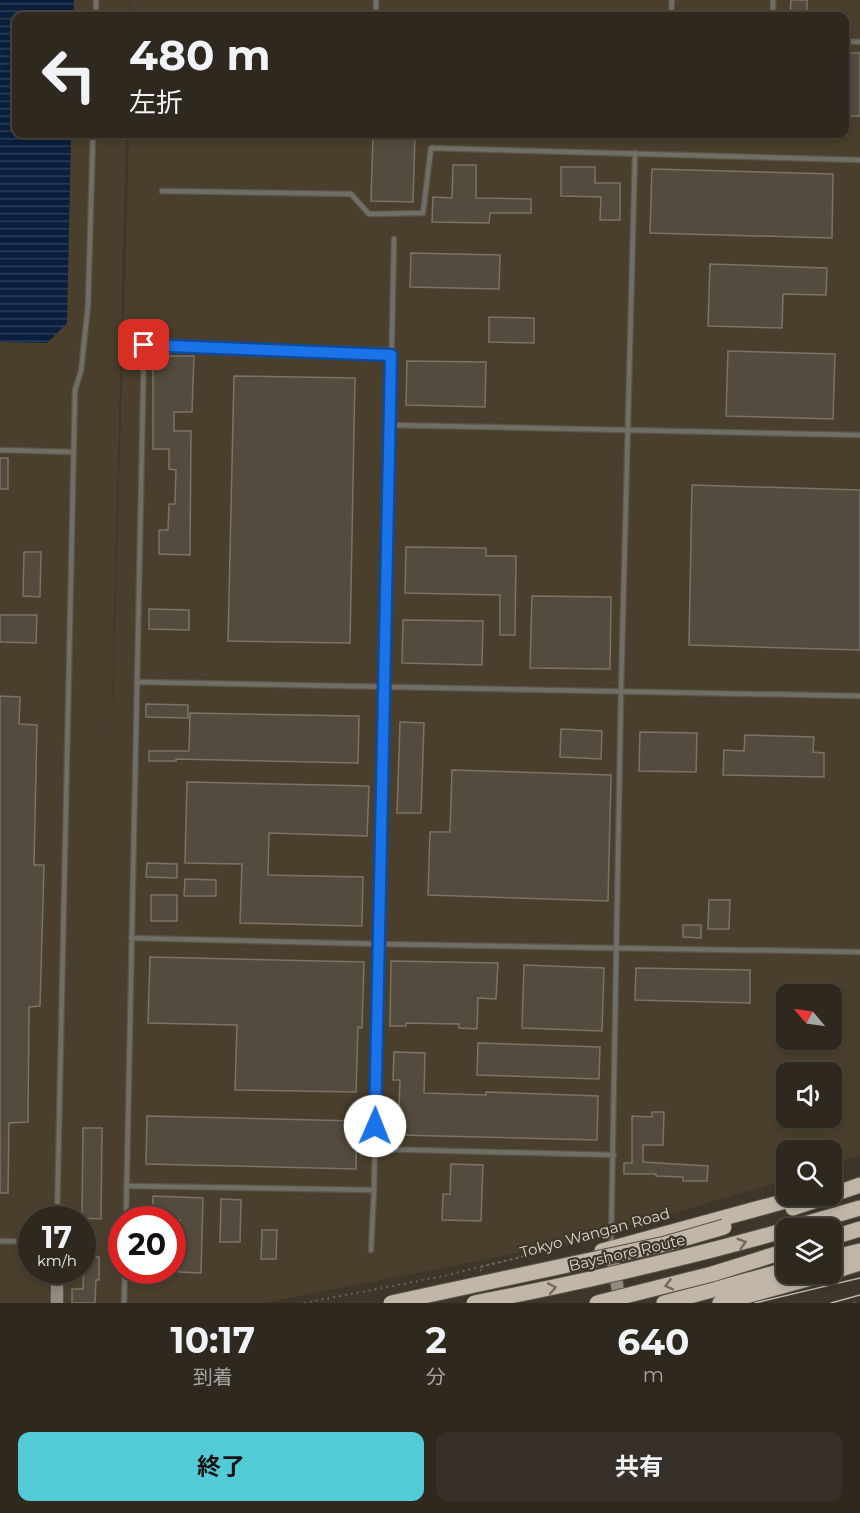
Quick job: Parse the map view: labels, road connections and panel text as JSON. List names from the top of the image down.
{
  "streets": {
    "highway": ["Tokyo Wangan Road", "Bayshore Route"]
  },
  "north": "top left",
  "page": {
    "turn": ["480 m", "左折"],
    "speed": "17 km/h",
    "limit": "20",
    "eta": [
      "10:17",
      "到着",
      "2",
      "分",
      "640",
      "m"
    ],
    "buttons": ["終了", "共有"]
  }
}
